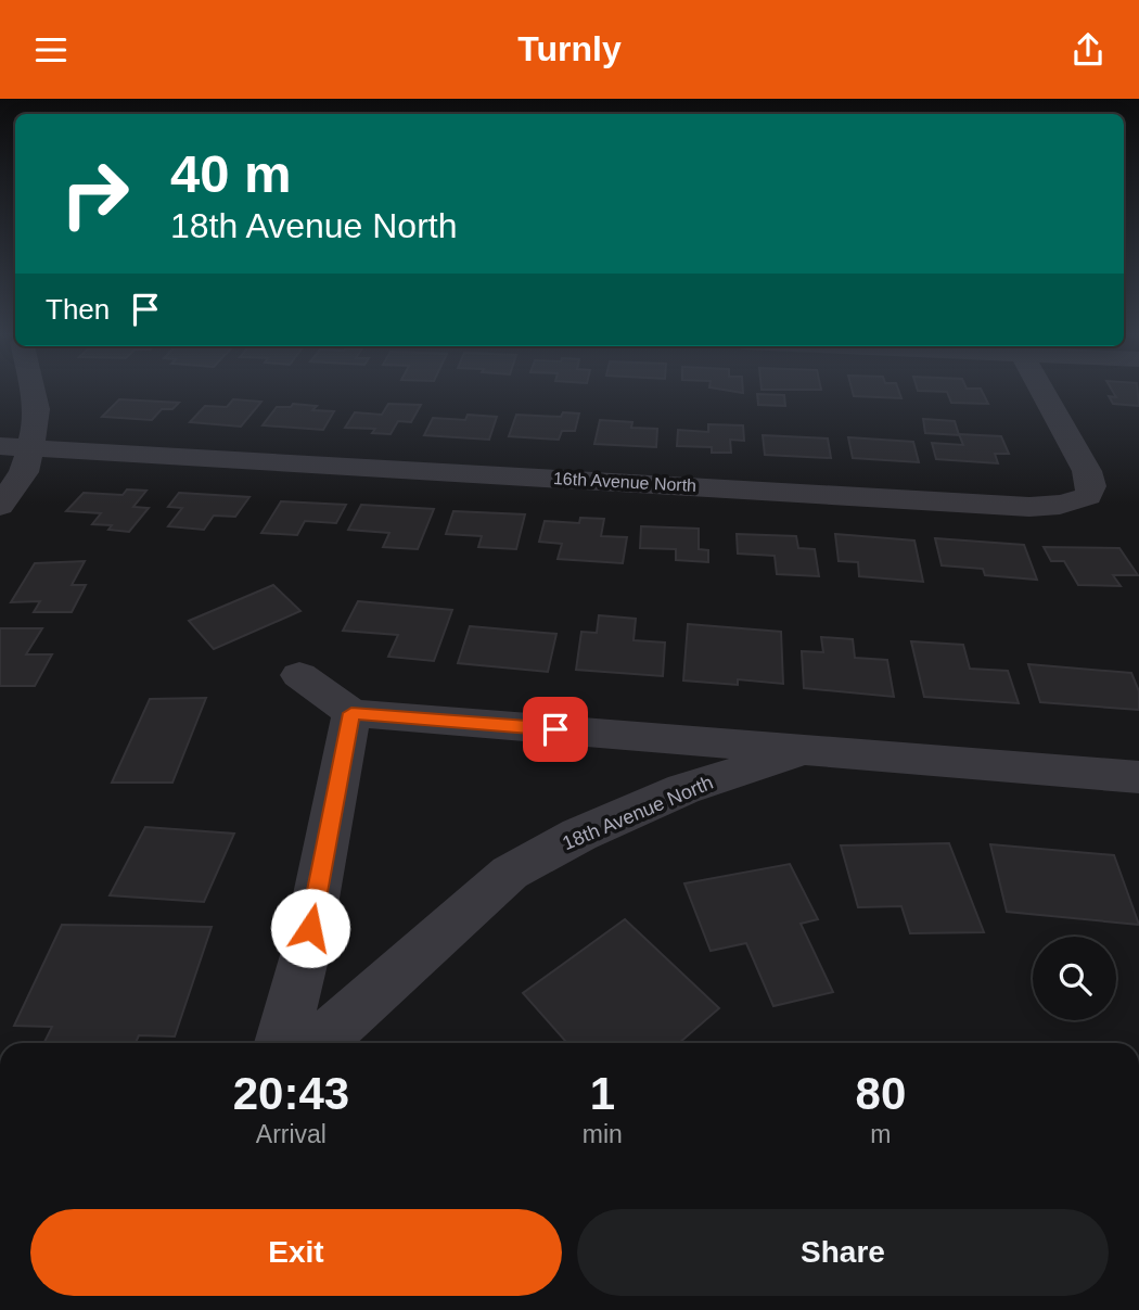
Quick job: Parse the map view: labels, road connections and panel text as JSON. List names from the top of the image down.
{
  "streets": {
    "street": ["16th Avenue North", "18th Avenue North"]
  },
  "page": {
    "header": "Turnly",
    "turn": ["40 m", "18th Avenue North"],
    "then": "Then",
    "eta": [
      "20:43",
      "Arrival",
      "1",
      "min",
      "80",
      "m"
    ],
    "buttons": ["Exit", "Share"]
  }
}
